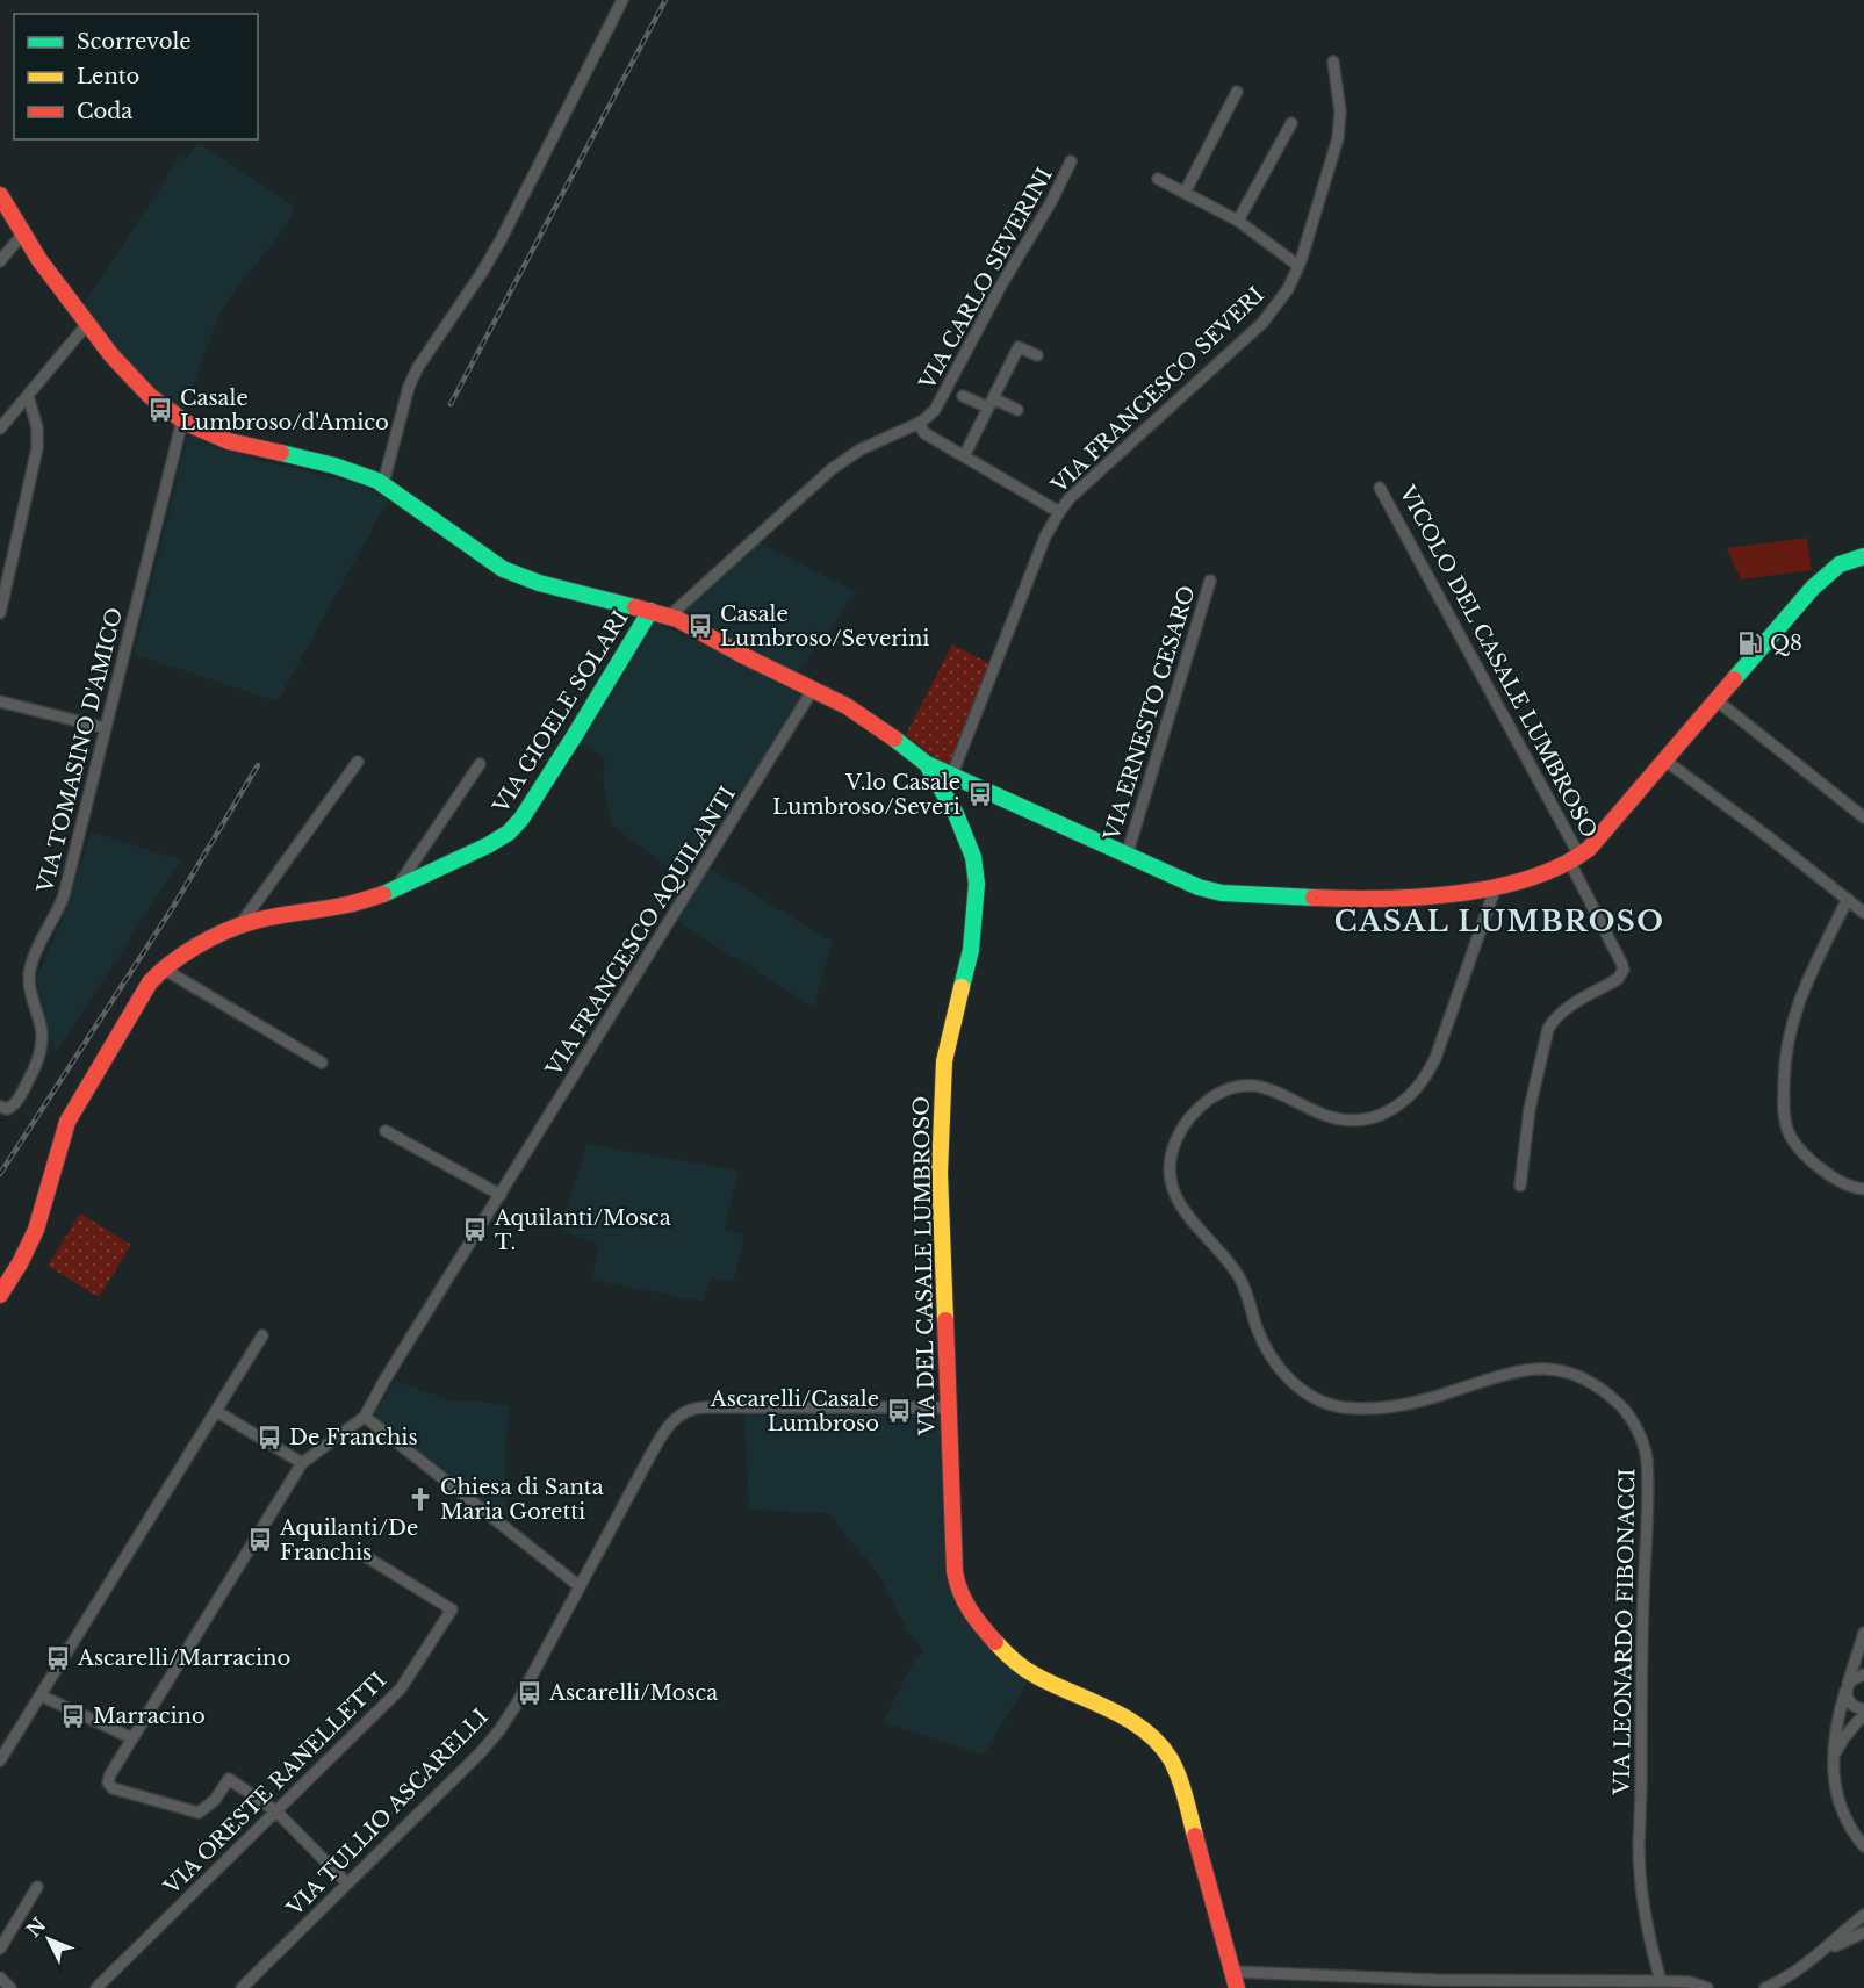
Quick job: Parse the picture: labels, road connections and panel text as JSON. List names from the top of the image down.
{
  "streets": {
    "street": [
      "VIA CARLO SEVERINI",
      "VIA FRANCESCO SEVERI",
      "VICOLO DEL CASALE LUMBROSO",
      "VIA GIOELE SOLARI",
      "VIA ERNESTO CESARO",
      "VIA TOMASINO D'AMICO",
      "VIA FRANCESCO AQUILANTI",
      "VIA DEL CASALE LUMBROSO",
      "VIA LEONARDO FIBONACCI",
      "VIA ORESTE RANELLETTI",
      "VIA TULLIO ASCARELLI"
    ]
  },
  "crossings": [
    ["VIA CARLO SEVERINI", "VIA DEL CASALE LUMBROSO"],
    ["VIA FRANCESCO SEVERI", "VICOLO DEL CASALE LUMBROSO"],
    ["VICOLO DEL CASALE LUMBROSO", "VIA ERNESTO CESARO"],
    ["VICOLO DEL CASALE LUMBROSO", "VIA DEL CASALE LUMBROSO"],
    ["VICOLO DEL CASALE LUMBROSO", "VIA LEONARDO FIBONACCI"],
    ["VIA GIOELE SOLARI", "VIA DEL CASALE LUMBROSO"],
    ["VIA TOMASINO D'AMICO", "VIA DEL CASALE LUMBROSO"],
    ["VIA FRANCESCO AQUILANTI", "VIA DEL CASALE LUMBROSO"],
    ["VIA FRANCESCO AQUILANTI", "VIA ORESTE RANELLETTI"],
    ["VIA DEL CASALE LUMBROSO", "VIA TULLIO ASCARELLI"]
  ],
  "districts": ["CASAL LUMBROSO"],
  "places": {
    "bus stop": [
      "Casale Lumbroso/d'Amico",
      "Casale Lumbroso/Severini",
      "V.lo Casale Lumbroso/Severi",
      "Aquilanti/Mosca T.",
      "Ascarelli/Casale Lumbroso",
      "De Franchis",
      "Aquilanti/De Franchis",
      "Ascarelli/Marracino",
      "Ascarelli/Mosca",
      "Marracino"
    ],
    "fuel station": ["Q8"],
    "church": ["Chiesa di Santa Maria Goretti"]
  },
  "legend": ["Scorrevole", "Lento", "Coda"],
  "north": "top left"
}
